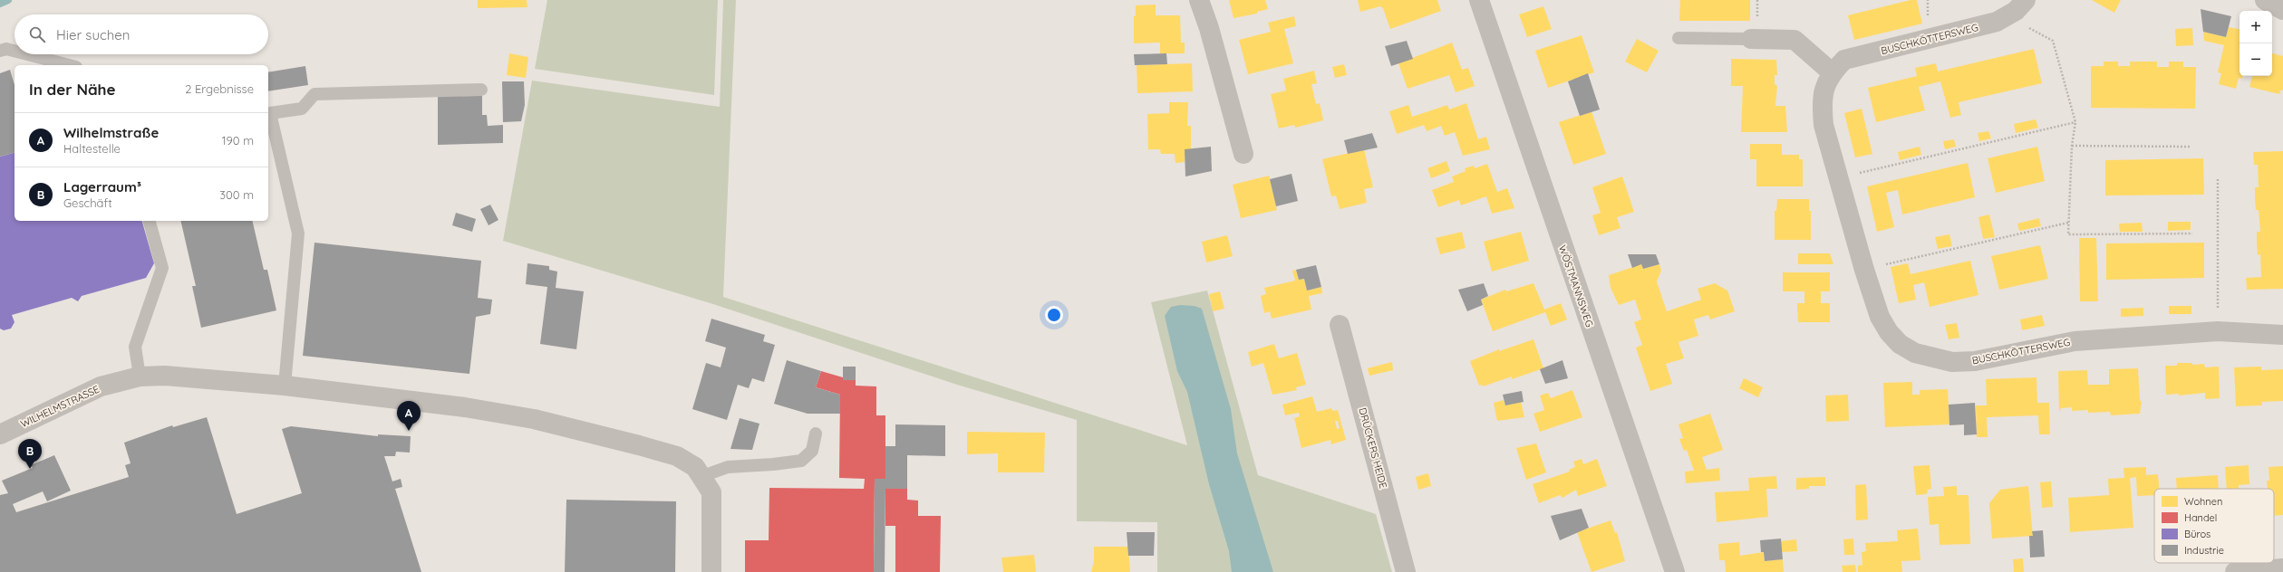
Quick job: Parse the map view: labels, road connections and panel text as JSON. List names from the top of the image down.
{
  "streets": {
    "street": [
      "BUSCHKÖTTERSWEG",
      "WÖSTMANNSWEG",
      "WILHELMSTRASSE",
      "DRÜCKERS HEIDE"
    ]
  },
  "legend": [
    "Wohnen",
    "Handel",
    "Büros",
    "Industrie"
  ],
  "page": {
    "map_buttons": ["+", "−"],
    "search": "Hier suchen",
    "heading": ["In der Nähe", "2 Ergebnisse"],
    "list": [
      {
        "mark": "A",
        "name": "Wilhelmstraße",
        "note": "Haltestelle",
        "value": "190 m"
      },
      {
        "mark": "B",
        "name": "Lagerraum³",
        "note": "Geschäft",
        "value": "300 m"
      }
    ],
    "pins": ["A", "B"]
  }
}
